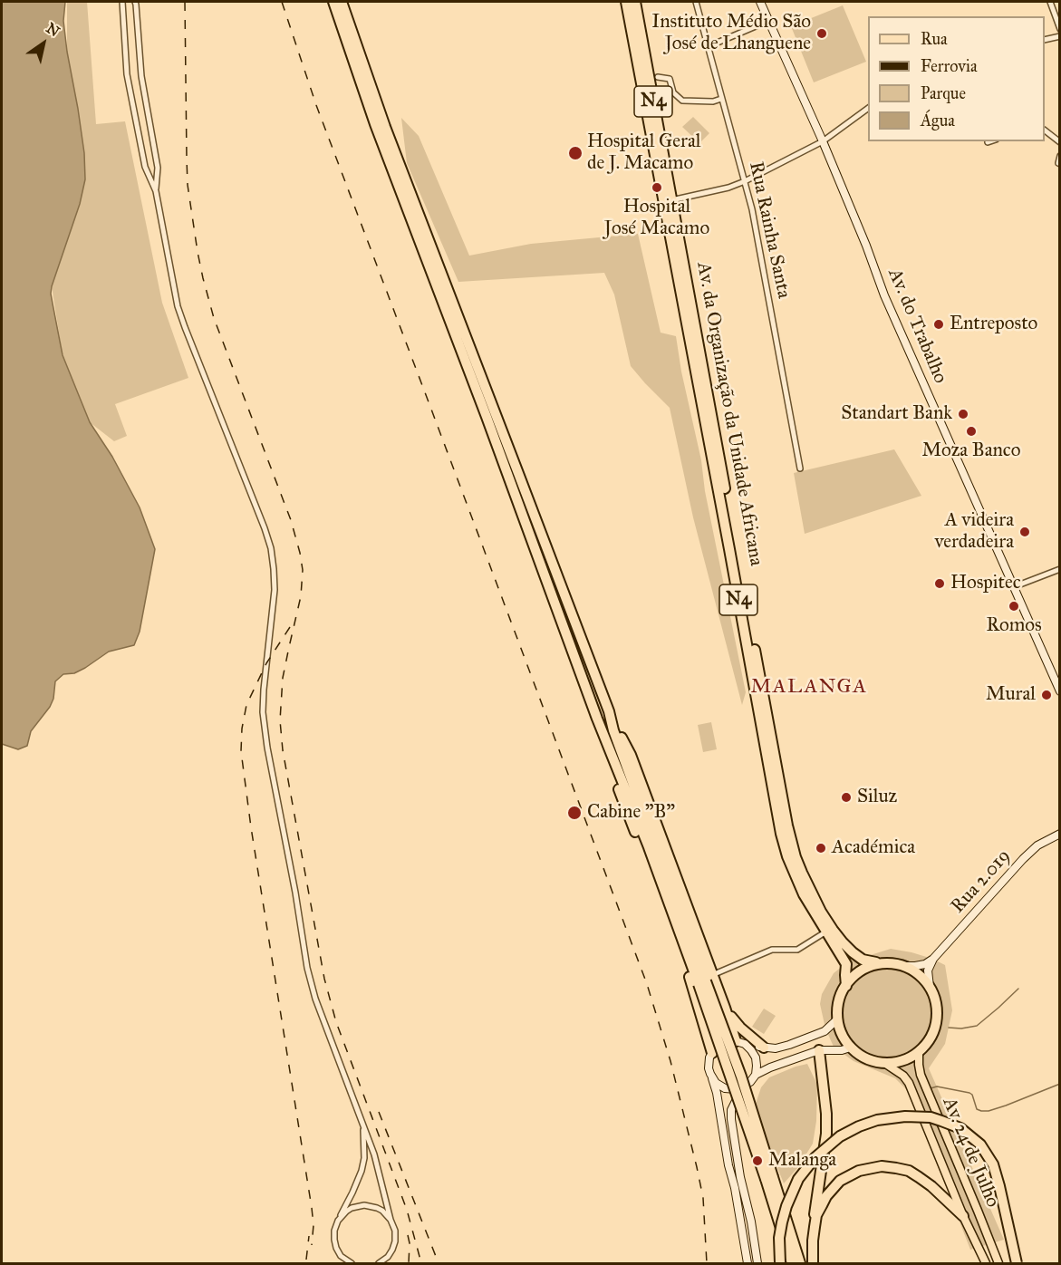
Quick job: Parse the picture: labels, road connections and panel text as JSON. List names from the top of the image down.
{
  "streets": {
    "highway": ["N4", "Av. da Organização da Unidade Africana"],
    "main road": ["Av. do Trabalho", "Rua 2.019", "Av. 24 de Julho"],
    "street": ["Rua Rainha Santa"]
  },
  "crossings": [
    ["N4", "Av. da Organização da Unidade Africana"],
    ["Av. da Organização da Unidade Africana", "Av. 24 de Julho"]
  ],
  "districts": ["MALANGA"],
  "places": [
    "Instituto Médio São José de Lhanguene",
    "Hospital Geral de J. Macamo",
    "Hospital José Macamo",
    "Entreposto",
    "Standart Bank",
    "Moza Banco",
    "A videira verdadeira",
    "Hospitec",
    "Romos",
    "Mural",
    "Siluz",
    "Cabine \"B\"",
    "Académica",
    "Malanga"
  ],
  "legend": [
    "Rua",
    "Ferrovia",
    "Parque",
    "Água"
  ],
  "north": "top right"
}
